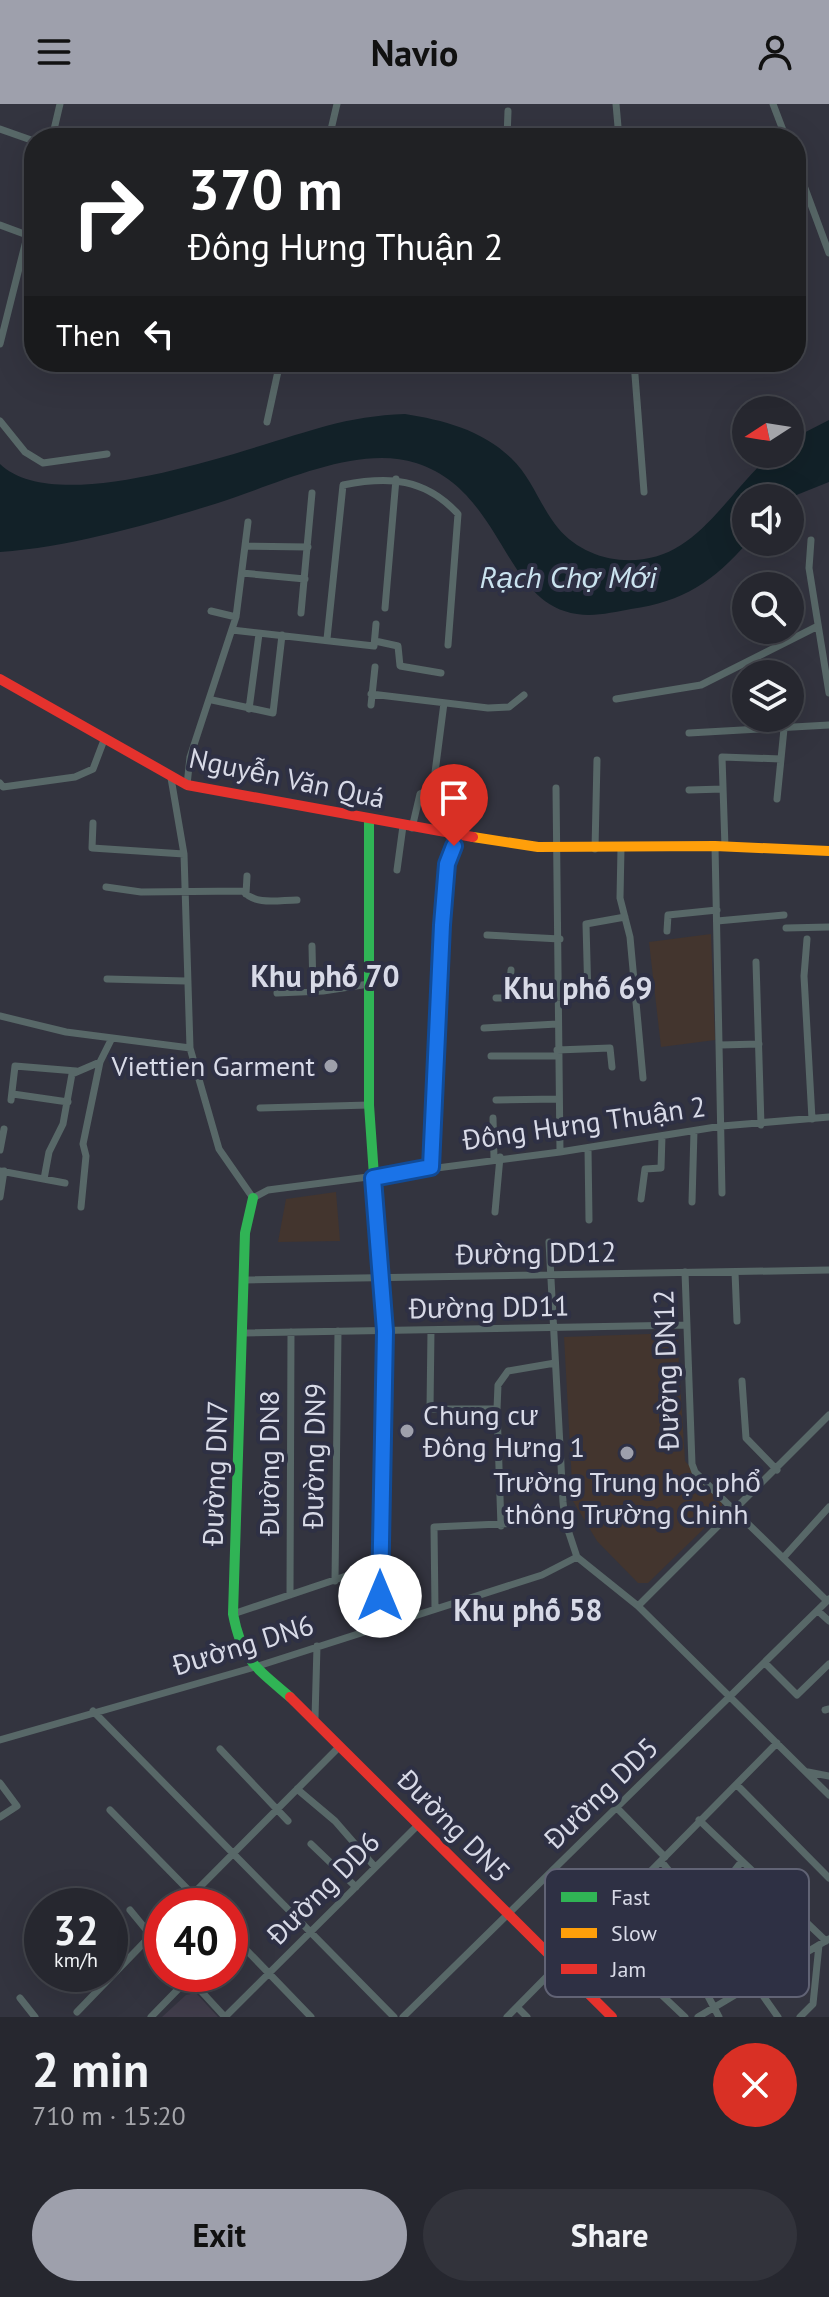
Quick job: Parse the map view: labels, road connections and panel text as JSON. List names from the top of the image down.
{
  "streets": {
    "street": [
      "Nguyễn Văn Quá",
      "Đông Hưng Thuận 2",
      "Đường DD12",
      "Đường DD11",
      "Đường DN12",
      "Đường DN9",
      "Đường DN8",
      "Đường DN7",
      "Đường DN6",
      "Đường DD5",
      "Đường DN5",
      "Đường DD6"
    ]
  },
  "crossings": [
    ["Đông Hưng Thuận 2", "Đường DN7"],
    ["Đường DD12", "Đường DN12"],
    ["Đường DD12", "Đường DN7"],
    ["Đường DD11", "Đường DN12"],
    ["Đường DD11", "Đường DN9"],
    ["Đường DD11", "Đường DN8"],
    ["Đường DD11", "Đường DN7"],
    ["Đường DN12", "Đường DD5"],
    ["Đường DN7", "Đường DN6"],
    ["Đường DN7", "Đường DN5"],
    ["Đường DD5", "Đường DN5"],
    ["Đường DN5", "Đường DD6"]
  ],
  "districts": ["Khu phố 70", "Khu phố 69", "Khu phố 58"],
  "water": ["Rạch Chợ Mới"],
  "places": ["Viettien Garment", "Chung cư Đông Hưng 1", "Trường Trung học phổ thông Trường Chinh"],
  "legend": ["Fast", "Slow", "Jam"],
  "north": "left",
  "page": {
    "header": "Navio",
    "turn": ["370 m", "Đông Hưng Thuận 2"],
    "then": "Then",
    "speed": "32 km/h",
    "limit": "40",
    "heading": ["2 min", "710 m · 15:20"],
    "buttons": ["Exit", "Share"]
  }
}
